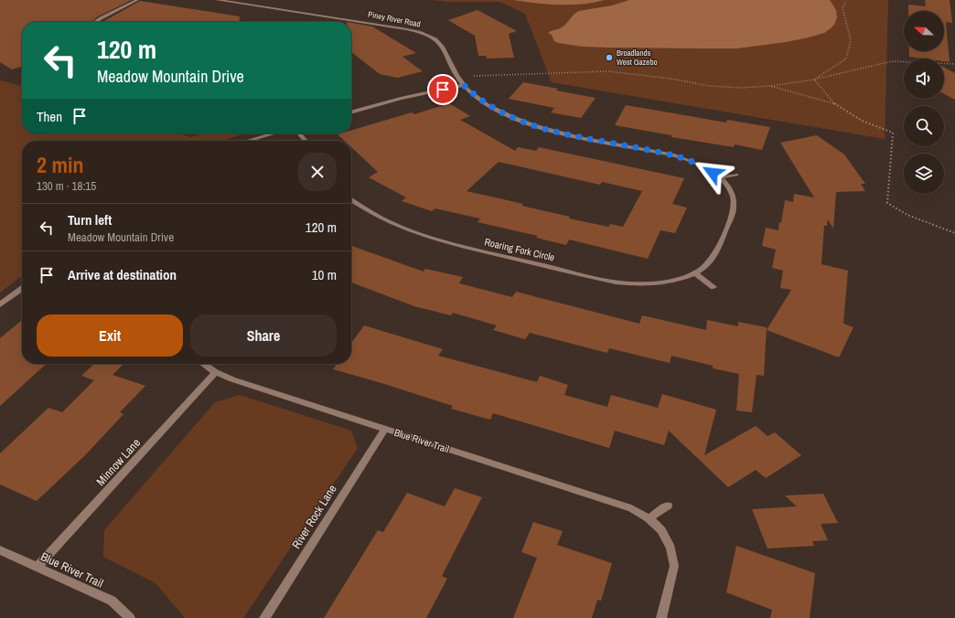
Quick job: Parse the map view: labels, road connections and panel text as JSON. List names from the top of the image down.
{
  "streets": {
    "street": [
      "Piney River Road",
      "Roaring Fork Circle",
      "Blue River Trail",
      "Minnow Lane",
      "River Rock Lane"
    ]
  },
  "crossings": [
    ["Piney River Road", "Roaring Fork Circle"],
    ["Blue River Trail", "Minnow Lane"],
    ["Blue River Trail", "River Rock Lane"]
  ],
  "places": ["Broadlands West Gazebo"],
  "north": "left",
  "page": {
    "turn": ["120 m", "Meadow Mountain Drive"],
    "then": "Then",
    "heading": ["2 min", "130 m · 18:15"],
    "list": [
      {
        "name": "Turn left",
        "note": "Meadow Mountain Drive",
        "value": "120 m"
      },
      {
        "name": "Arrive at destination",
        "value": "10 m"
      }
    ],
    "buttons": ["Exit", "Share"]
  }
}
